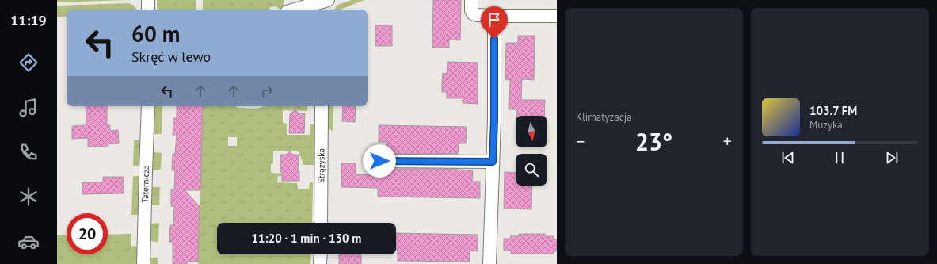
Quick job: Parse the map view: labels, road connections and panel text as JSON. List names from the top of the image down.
{
  "streets": {
    "street": ["Strążyska", "Taternicza"]
  },
  "north": "bottom",
  "page": {
    "tabs": "11:19",
    "tile": "Klimatyzacja",
    "turn": ["60 m", "Skręć w lewo"],
    "song": ["103.7 FM", "Muzyka"],
    "heat": ["−", "23°", "+"],
    "limit": "20",
    "trip": "11:20 · 1 min · 130 m"
  }
}
